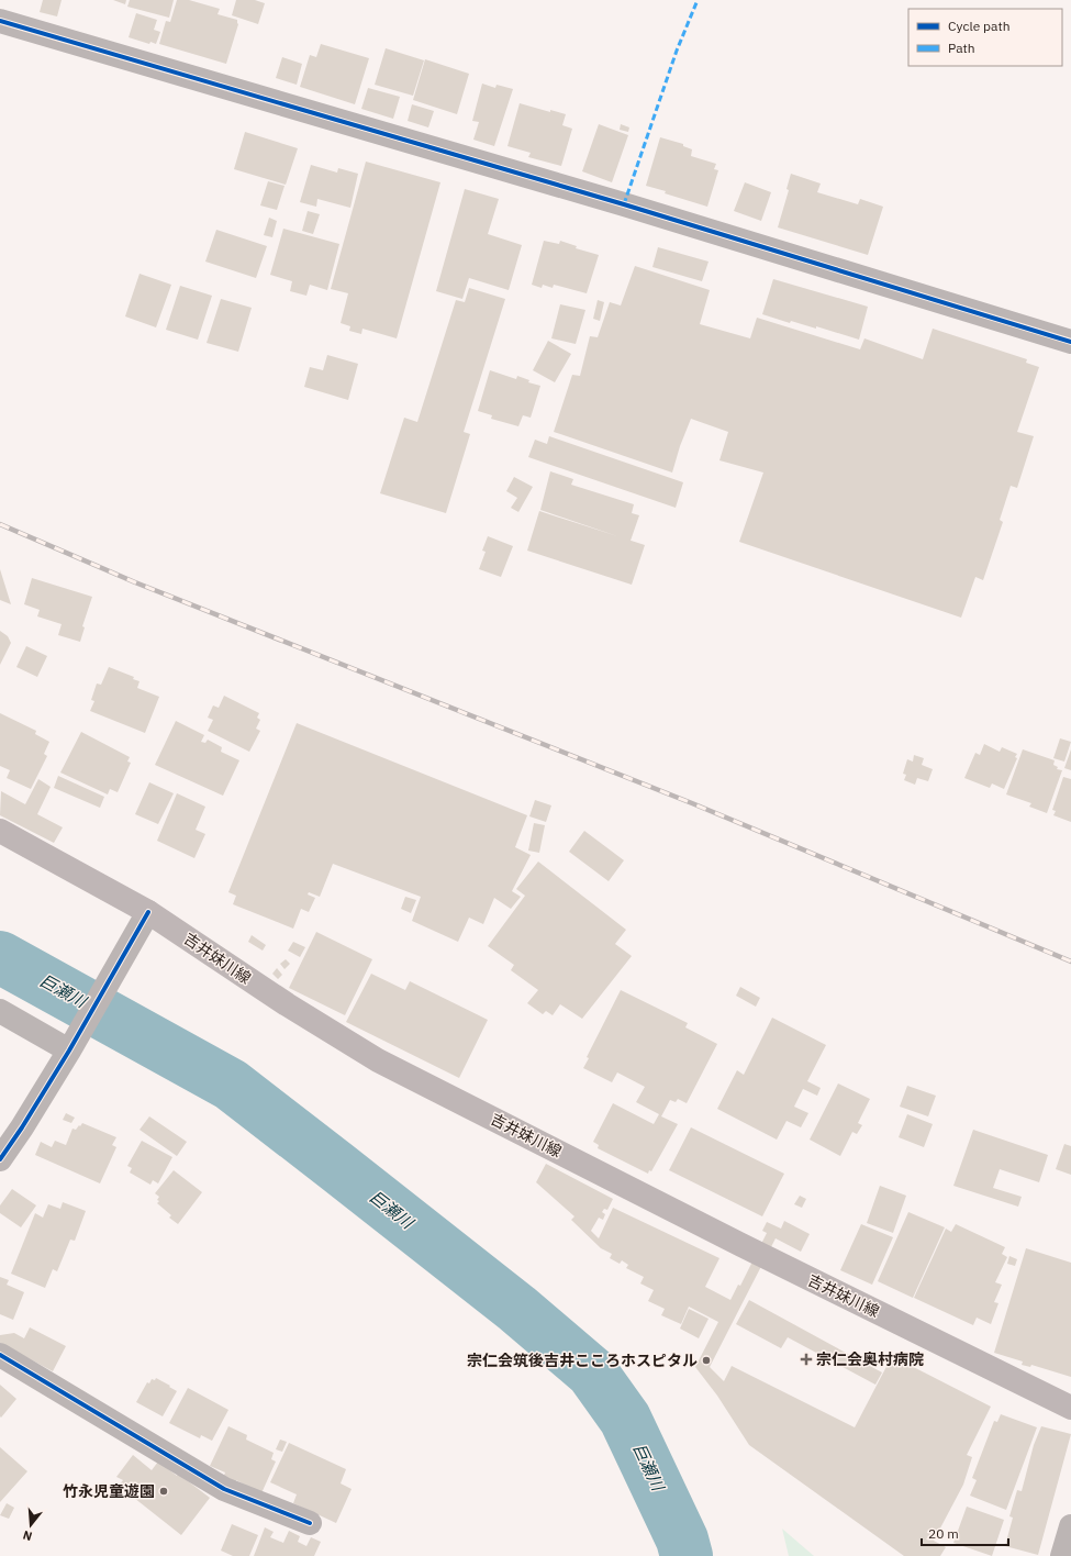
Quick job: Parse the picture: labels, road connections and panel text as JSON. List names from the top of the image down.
{
  "streets": {
    "main road": ["吉井妹川線"]
  },
  "water": ["巨瀬川"],
  "places": {
    "health": ["宗仁会奥村病院"],
    "other": ["宗仁会筑後吉井こころホスピタル", "竹永児童遊園"]
  },
  "legend": ["Cycle path", "Path"],
  "scale_bar": "20 m",
  "north": "bottom"
}
